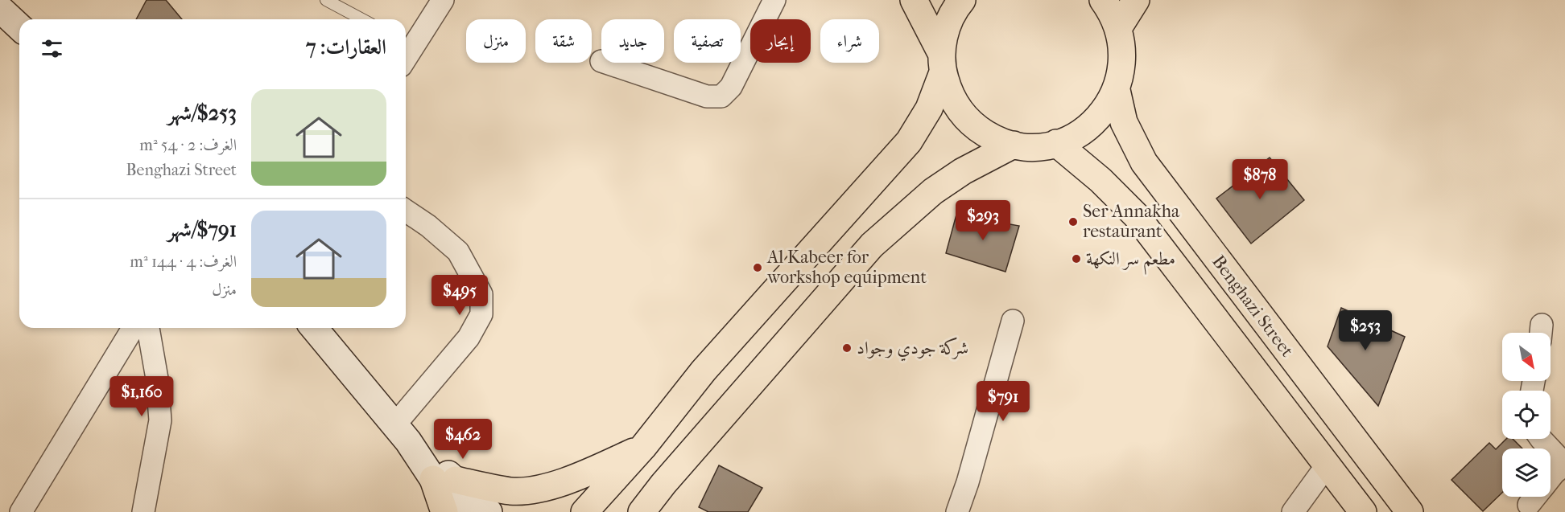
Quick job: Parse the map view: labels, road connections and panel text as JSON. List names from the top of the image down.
{
  "streets": {
    "main road": ["Benghazi Street"]
  },
  "places": [
    "Ser Annakha restaurant",
    "مطعم سر النكهة",
    "Al Kabeer for workshop equipment",
    "شركة جودي وجواد"
  ],
  "north": "bottom right",
  "page": {
    "chip": [
      "شراء",
      "إيجار",
      "تصفية",
      "جديد",
      "شقة",
      "منزل"
    ],
    "heading": "العقارات: 7",
    "list": [
      {
        "name": "$253/شهر",
        "note": "الغرف: 2 · 54 m² · Benghazi Street"
      },
      {
        "name": "$791/شهر",
        "note": "الغرف: 4 · 144 m² · منزل"
      }
    ],
    "price": [
      "$878",
      "$293",
      "$495",
      "$253",
      "$1,160",
      "$791",
      "$462"
    ]
  }
}
